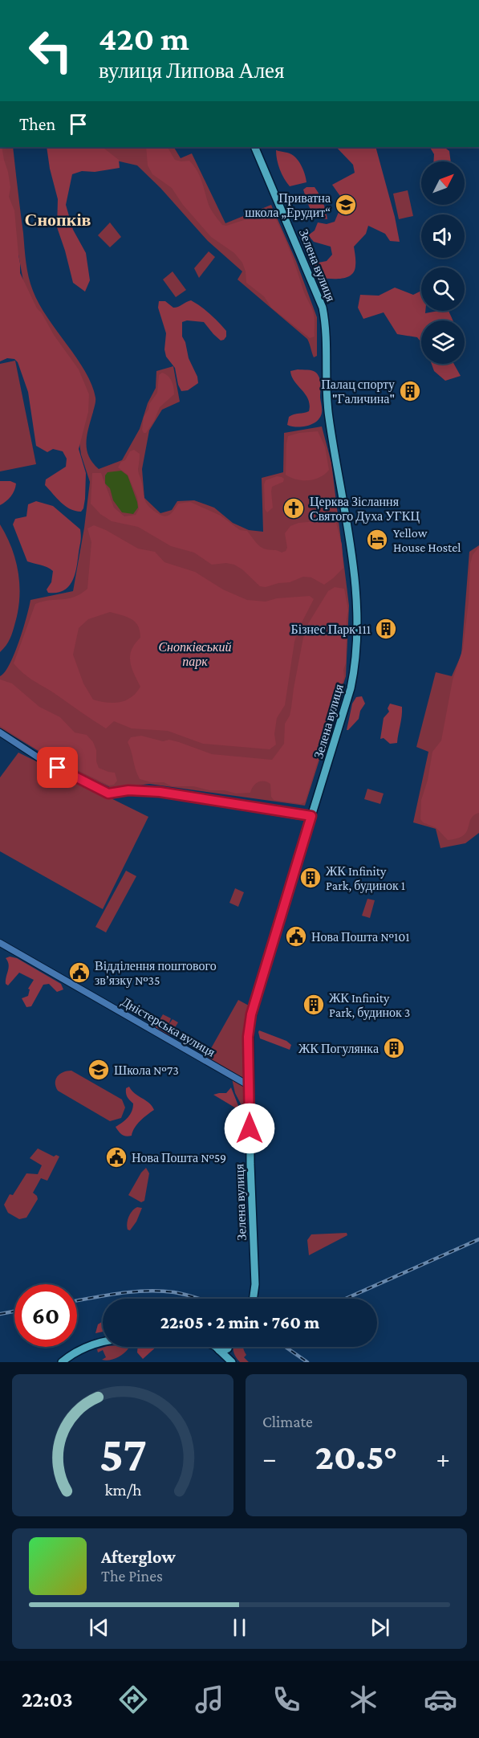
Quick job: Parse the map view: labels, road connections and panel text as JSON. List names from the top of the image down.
{
  "streets": {
    "main road": ["Зелена вулиця"],
    "street": ["Дністерська вулиця"]
  },
  "crossings": [
    ["Зелена вулиця", "Дністерська вулиця"]
  ],
  "districts": ["Снопків"],
  "parks": ["Снопківський парк"],
  "places": {
    "school or university": ["Приватна школа „Ерудит“", "Школа №73"],
    "building": [
      "Палац спорту \"Галичина\"",
      "Бізнес Парк 111",
      "ЖК Infinity Park, будинок 1",
      "ЖК Infinity Park, будинок 3",
      "ЖК Погулянка"
    ],
    "church": ["Церква Зіслання Святого Духа УГКЦ"],
    "hotel": ["Yellow House Hostel"],
    "public building": ["Нова Пошта №101", "Відділення поштового зв’язку №35", "Нова Пошта №59"]
  },
  "north": "top right",
  "page": {
    "turn": ["420 m", "вулиця Липова Алея"],
    "then": "Then",
    "limit": "60",
    "trip": "22:05 · 2 min · 760 m",
    "tile": "Climate",
    "heat": ["−", "20.5°", "+"],
    "song": ["Afterglow", "The Pines"],
    "tabs": "22:03",
    "gauge": ["57", "km/h"]
  }
}
